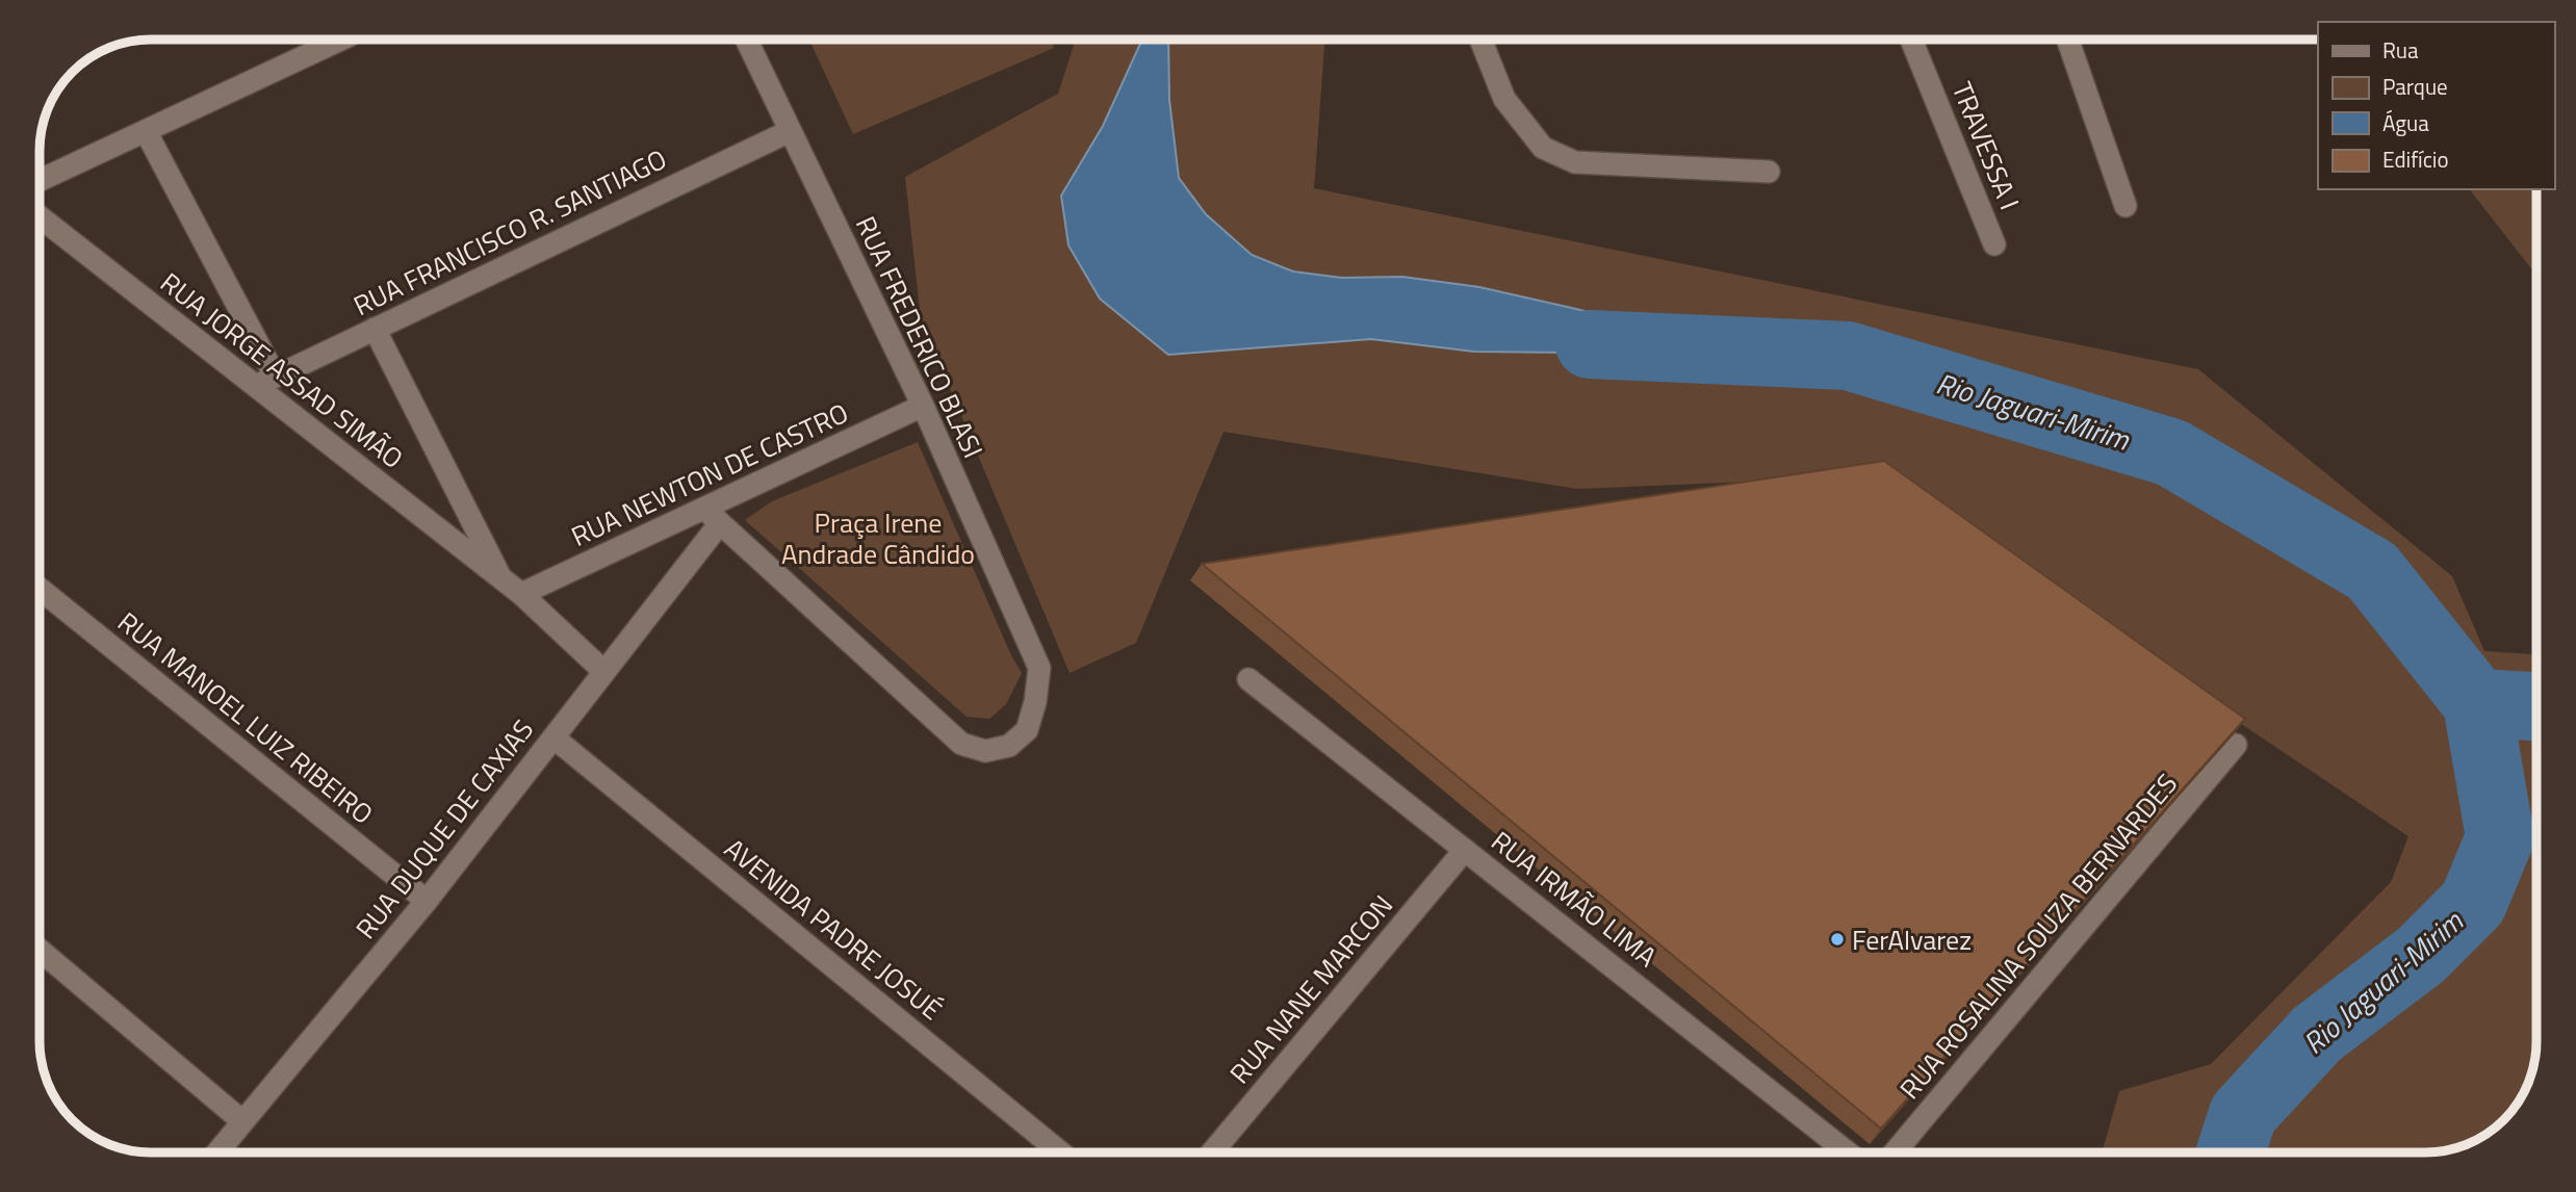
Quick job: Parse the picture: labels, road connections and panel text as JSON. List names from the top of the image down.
{
  "streets": {
    "street": [
      "TRAVESSA I",
      "RUA FRANCISCO R. SANTIAGO",
      "RUA FREDERICO BLASI",
      "RUA JORGE ASSAD SIMÃO",
      "RUA NEWTON DE CASTRO",
      "RUA MANOEL LUIZ RIBEIRO",
      "RUA DUQUE DE CAXIAS",
      "RUA IRMÃO LIMA",
      "AVENIDA PADRE JOSUÉ",
      "RUA ROSALINA SOUZA BERNARDES",
      "RUA NANE MARCON"
    ]
  },
  "crossings": [
    ["RUA FRANCISCO R. SANTIAGO", "RUA FREDERICO BLASI"],
    ["RUA FRANCISCO R. SANTIAGO", "RUA JORGE ASSAD SIMÃO"],
    ["RUA FREDERICO BLASI", "RUA NEWTON DE CASTRO"],
    ["RUA FREDERICO BLASI", "RUA DUQUE DE CAXIAS"],
    ["RUA JORGE ASSAD SIMÃO", "RUA NEWTON DE CASTRO"],
    ["RUA JORGE ASSAD SIMÃO", "RUA DUQUE DE CAXIAS"],
    ["RUA NEWTON DE CASTRO", "RUA DUQUE DE CAXIAS"],
    ["RUA MANOEL LUIZ RIBEIRO", "RUA DUQUE DE CAXIAS"],
    ["RUA DUQUE DE CAXIAS", "AVENIDA PADRE JOSUÉ"],
    ["RUA IRMÃO LIMA", "RUA NANE MARCON"]
  ],
  "water": ["Rio Jaguari-Mirim"],
  "parks": ["Praça Irene Andrade Cândido"],
  "places": ["FerAlvarez"],
  "legend": [
    "Rua",
    "Parque",
    "Água",
    "Edifício"
  ]
}
